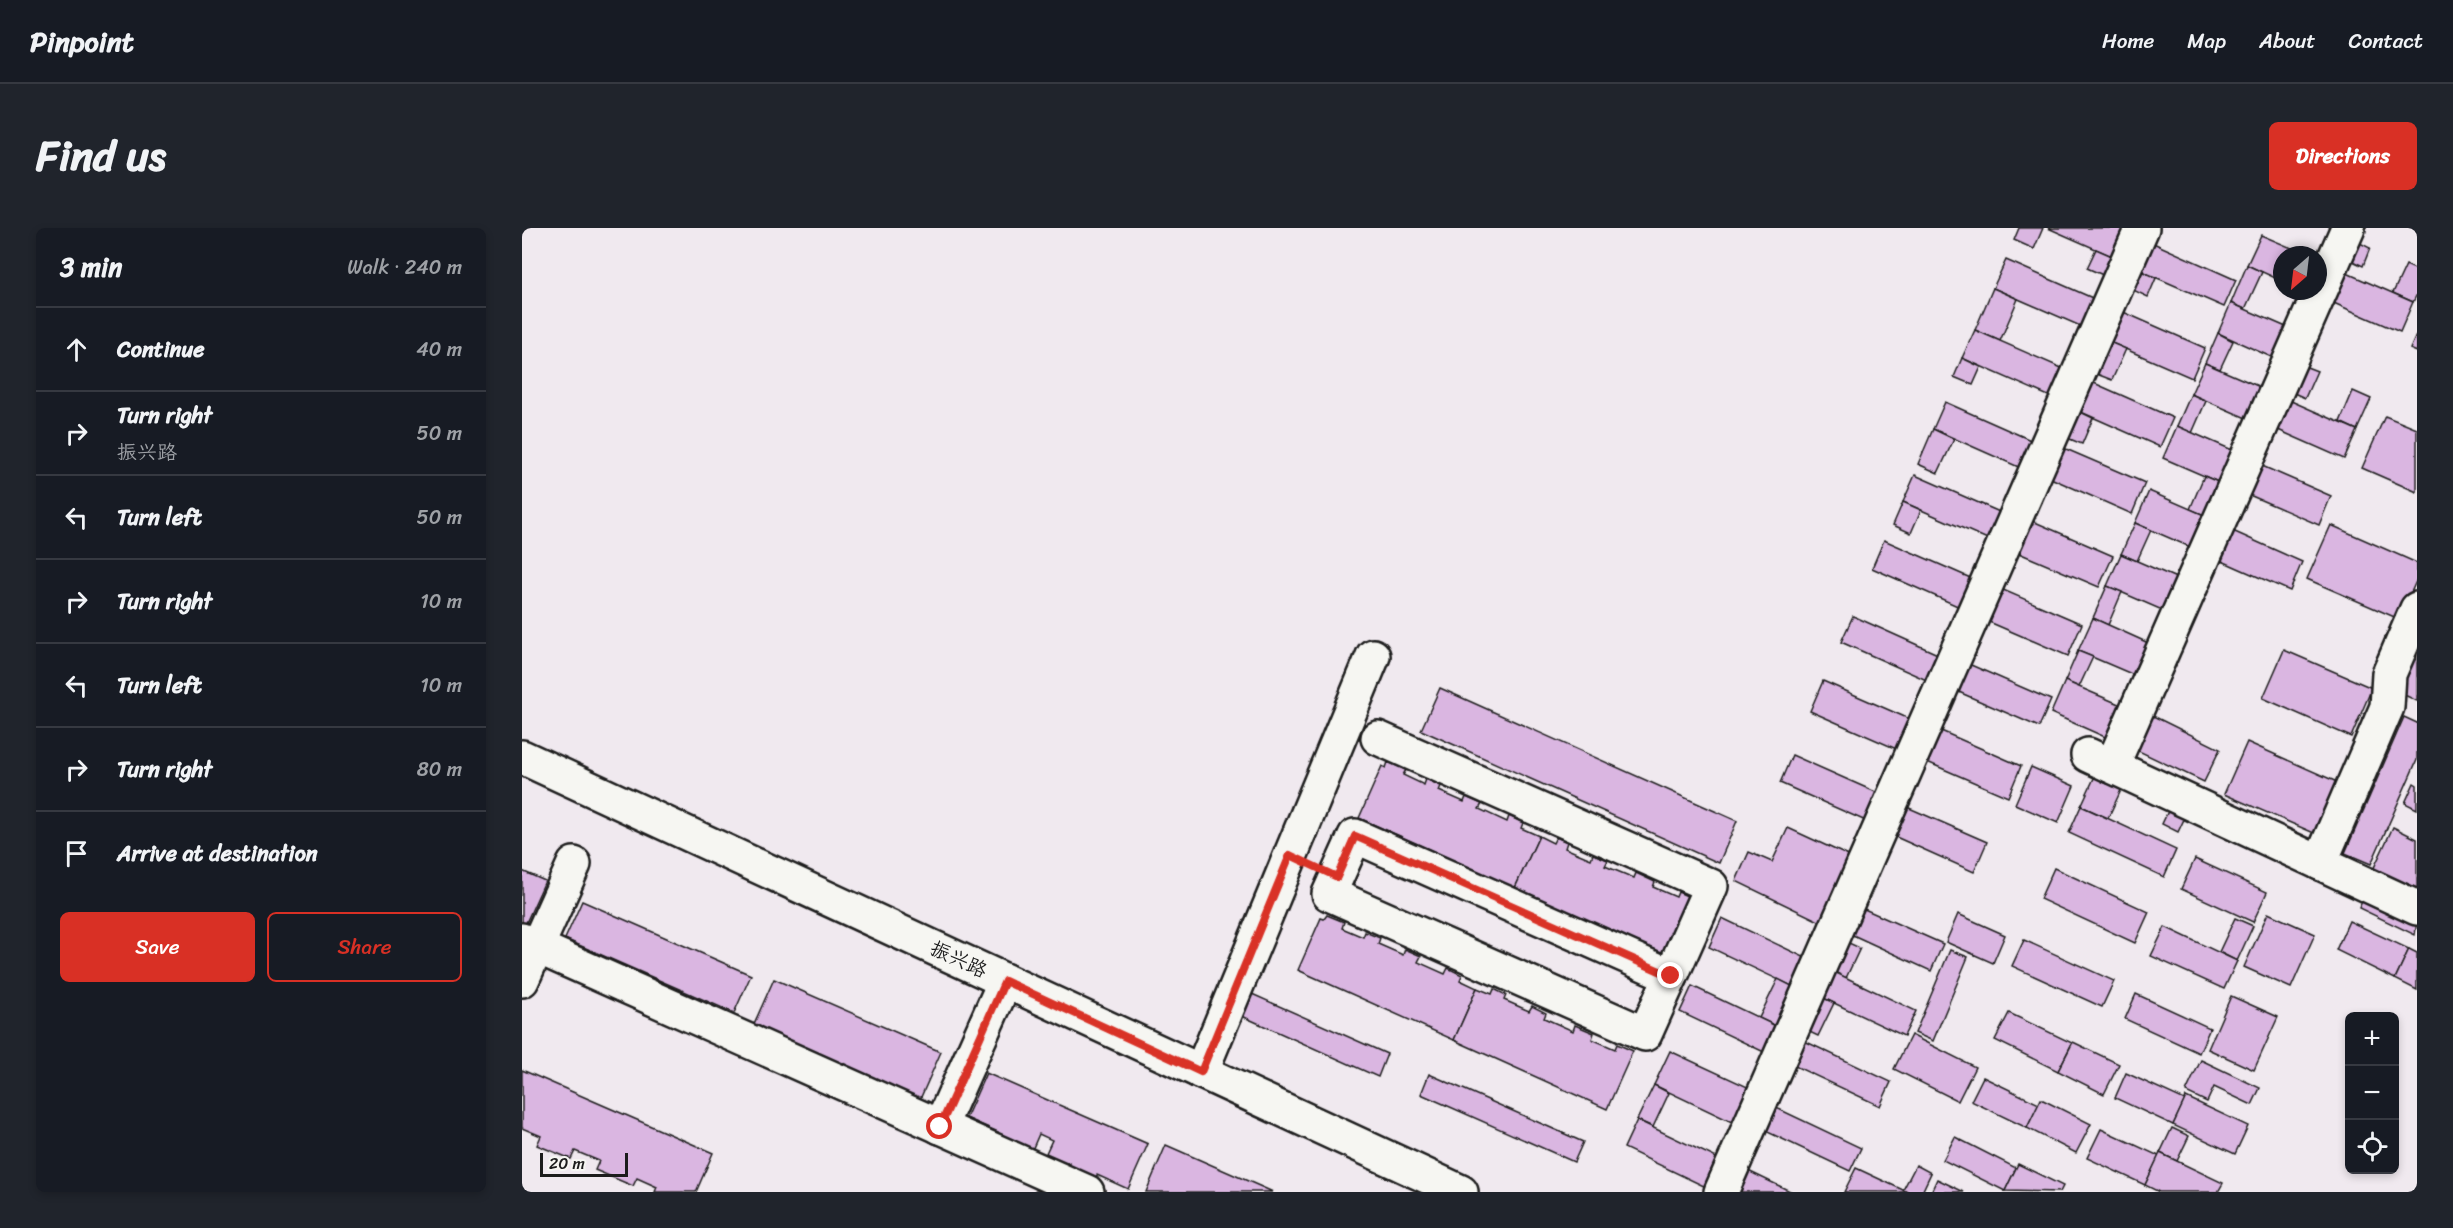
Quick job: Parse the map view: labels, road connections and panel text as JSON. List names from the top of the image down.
{
  "streets": {
    "street": ["振兴路"]
  },
  "scale_bar": "20 m",
  "north": "bottom left",
  "page": {
    "header": "Pinpoint",
    "nav": [
      "Home",
      "Map",
      "About",
      "Contact"
    ],
    "title": "Find us",
    "buttons": [
      "Directions",
      ["Save", "Share"]
    ],
    "heading": ["3 min", "Walk · 240 m"],
    "list": [
      ["Continue", "40 m"],
      ["Turn right", "振兴路", "50 m"],
      ["Turn left", "50 m"],
      ["Turn right", "10 m"],
      ["Turn left", "10 m"],
      ["Turn right", "80 m"],
      "Arrive at destination"
    ],
    "map_buttons": ["+", "−"],
    "scale": "20 m"
  }
}
